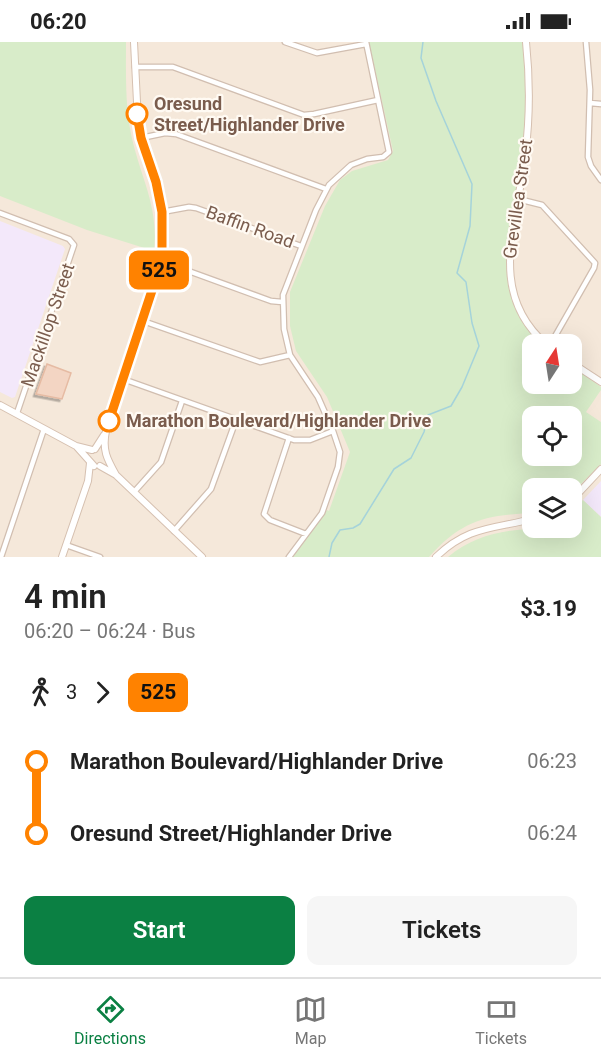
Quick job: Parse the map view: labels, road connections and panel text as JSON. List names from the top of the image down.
{
  "streets": {
    "street": ["Grevillea Street", "Baffin Road", "Mackillop Street"]
  },
  "places": ["Oresund Street/Highlander Drive", "Marathon Boulevard/Highlander Drive"],
  "lines": ["bus line 525"],
  "north": "top",
  "page": {
    "status": "06:20",
    "on_map": "525",
    "heading": ["4 min", "06:20 – 06:24 · Bus", "$3.19"],
    "legs": ["3", "525"],
    "list": [
      {
        "name": "Marathon Boulevard/Highlander Drive",
        "value": "06:23"
      },
      {
        "name": "Oresund Street/Highlander Drive",
        "value": "06:24"
      }
    ],
    "buttons": ["Start", "Tickets"],
    "tabs": ["Directions", "Map", "Tickets"]
  }
}
